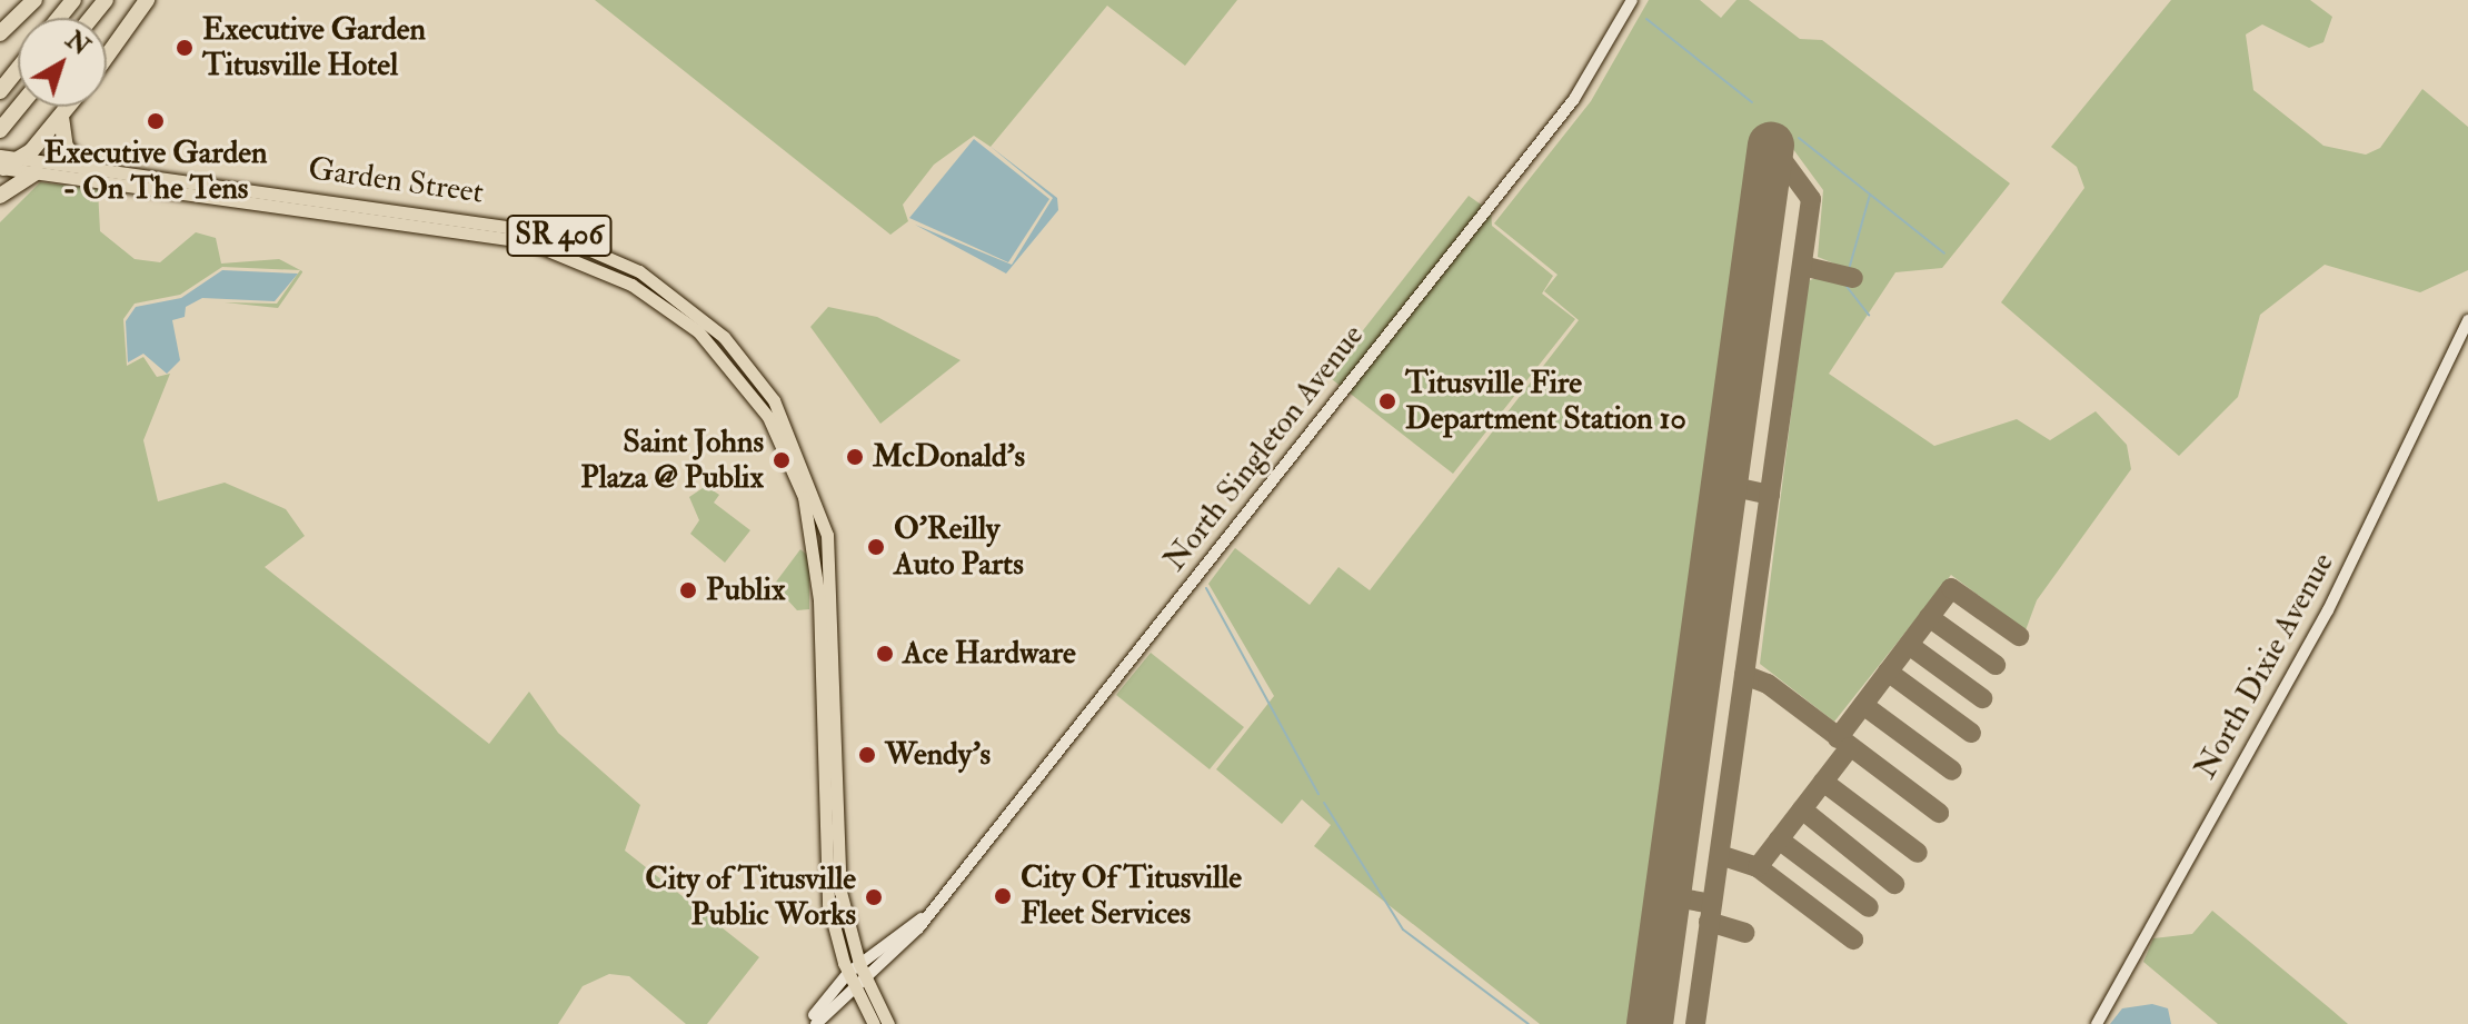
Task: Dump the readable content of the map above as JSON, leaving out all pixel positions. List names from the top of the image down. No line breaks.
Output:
{"streets":{"main road":["Garden Street","SR 406"],"street":["North Singleton Avenue","North Dixie Avenue"]},"crossings":[["Garden Street","North Singleton Avenue"]],"places":["Executive Garden Titusville Hotel","Executive Garden - On The Tens","Titusville Fire Department Station 10","McDonald's","Saint Johns Plaza @ Publix","O'Reilly Auto Parts","Publix","Ace Hardware","Wendy's","City Of Titusville Fleet Services","City of Titusville Public Works"],"north":"top right"}
